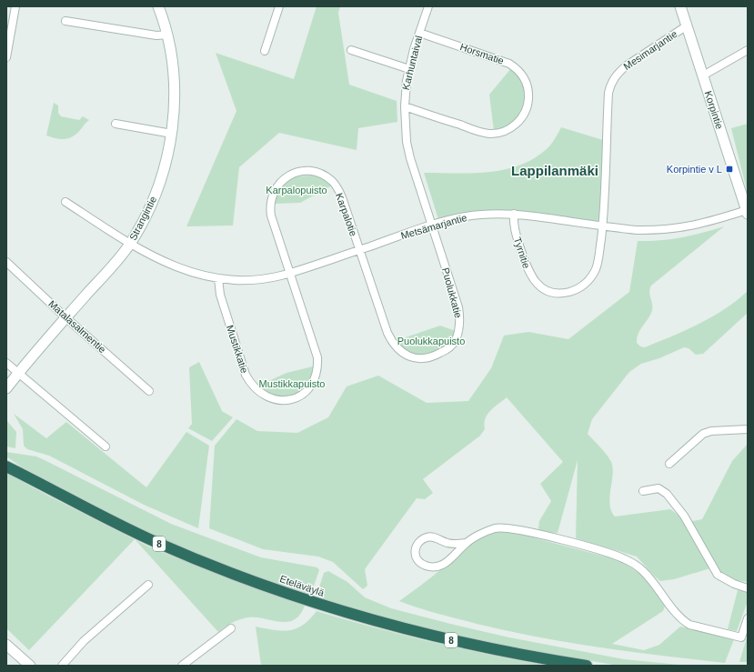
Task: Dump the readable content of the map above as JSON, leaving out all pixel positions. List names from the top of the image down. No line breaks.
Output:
{"streets":{"highway":["8","Eteläväylä"],"street":["Mesimarjantie","Horsmatie","Karhuntaival","Korpintie","Karpalotie","Strangintie","Metsämarjantie","Tyrnitie","Puolukkatie","Matalasalmentie","Mustikkatie"]},"crossings":[["Mesimarjantie","Korpintie"],["Mesimarjantie","Metsämarjantie"],["Mesimarjantie","Tyrnitie"],["Horsmatie","Karhuntaival"],["Karhuntaival","Metsämarjantie"],["Karhuntaival","Puolukkatie"],["Korpintie","Metsämarjantie"],["Karpalotie","Metsämarjantie"],["Karpalotie","Puolukkatie"],["Karpalotie","Mustikkatie"],["Strangintie","Metsämarjantie"],["Strangintie","Matalasalmentie"],["Metsämarjantie","Tyrnitie"],["Metsämarjantie","Puolukkatie"],["Metsämarjantie","Mustikkatie"],["Puolukkatie","Mustikkatie"]],"districts":["Lappilanmäki"],"parks":["Karpalopuisto","Puolukkapuisto","Mustikkapuisto"],"places":{"transit":["Korpintie v L"]}}
